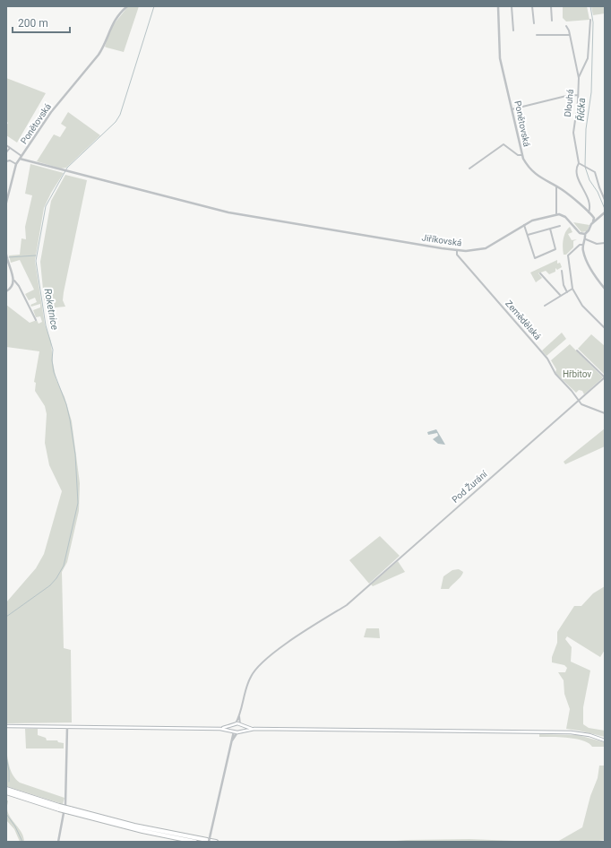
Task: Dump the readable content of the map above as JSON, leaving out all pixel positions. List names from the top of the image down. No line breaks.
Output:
{"streets":{"street":["Dlouhá","Ponětovská","Jiříkovská","Zemědělská","Pod Žurání"]},"crossings":[["Dlouhá","Ponětovská"],["Ponětovská","Jiříkovská"],["Jiříkovská","Zemědělská"],["Zemědělská","Pod Žurání"]],"water":["Říčka","Roketnice"],"parks":["Hřbitov"],"scale_bar":"200 m"}
